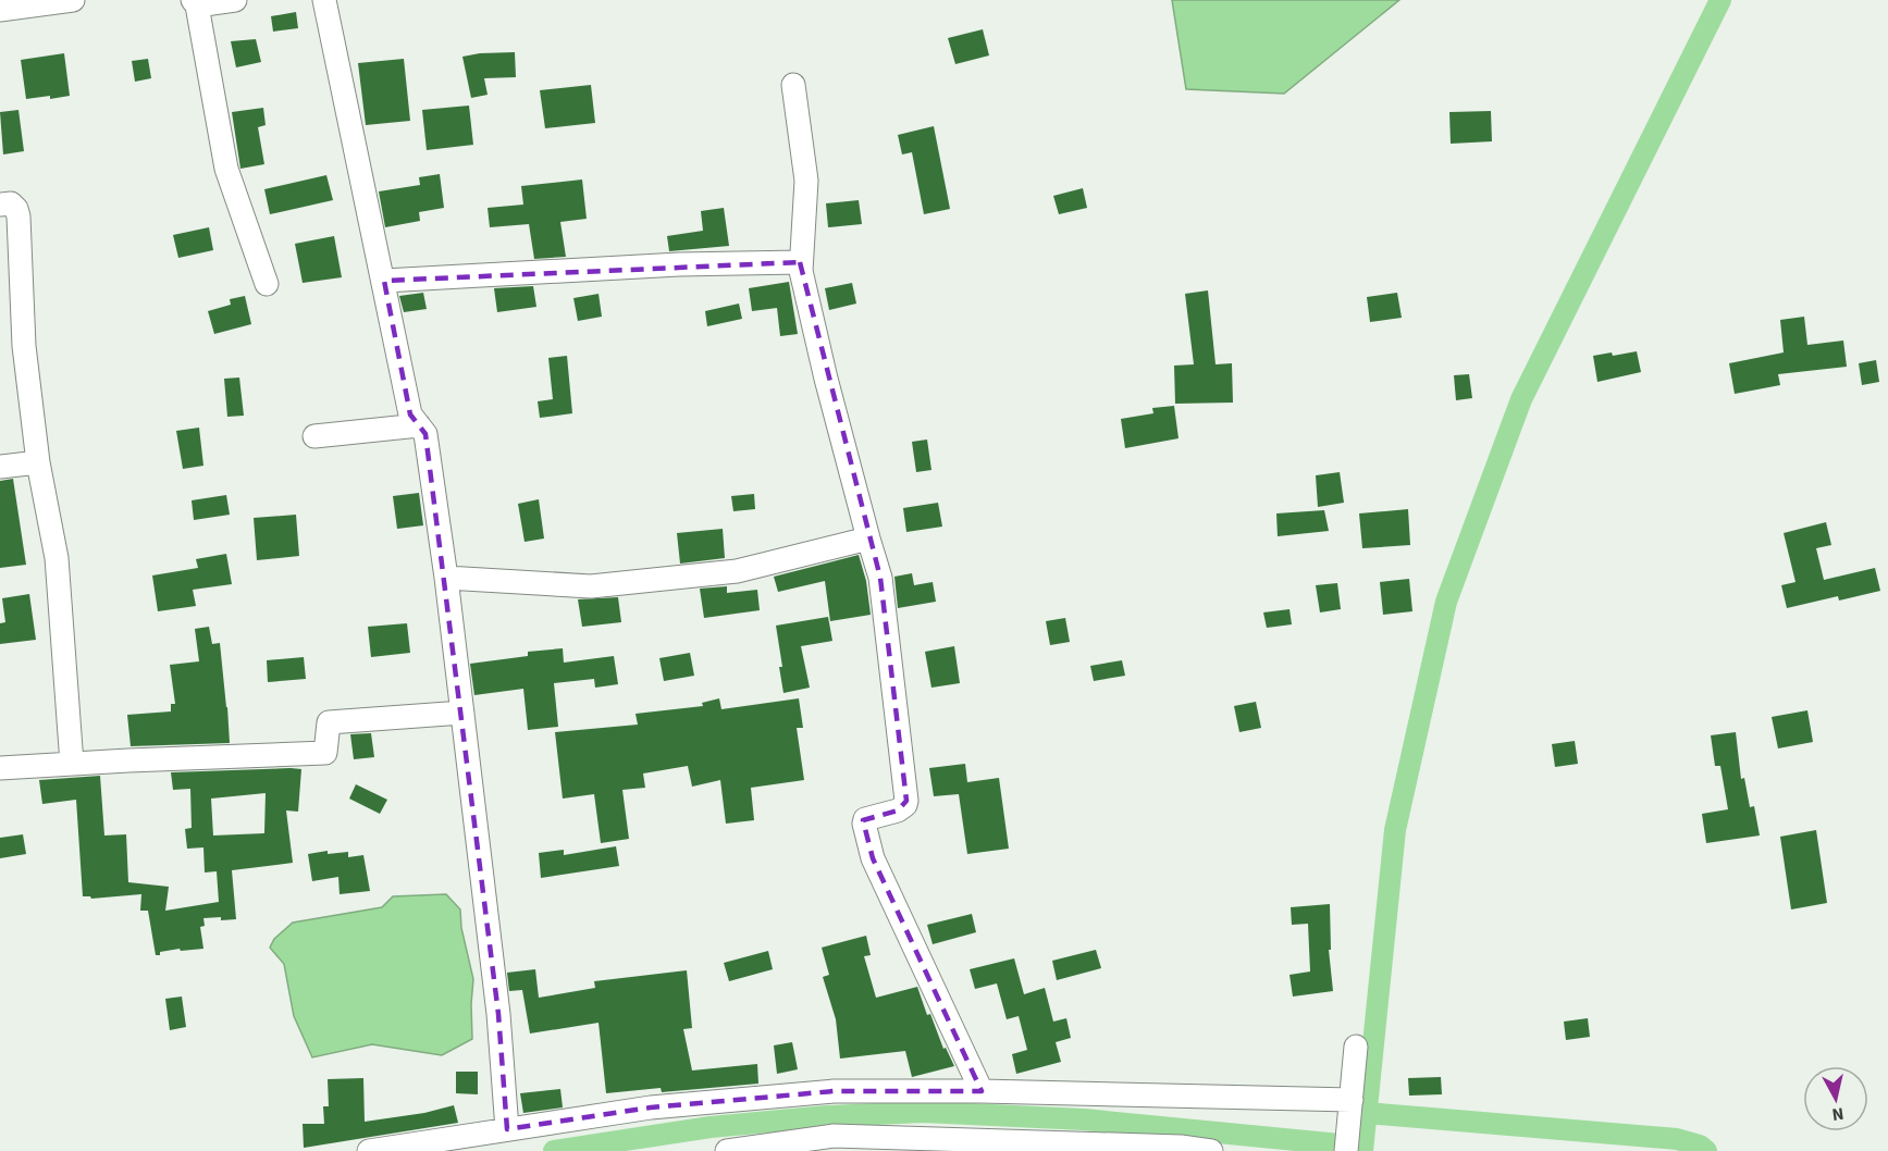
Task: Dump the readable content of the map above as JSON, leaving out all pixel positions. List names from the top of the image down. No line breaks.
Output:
{"north":"bottom"}
